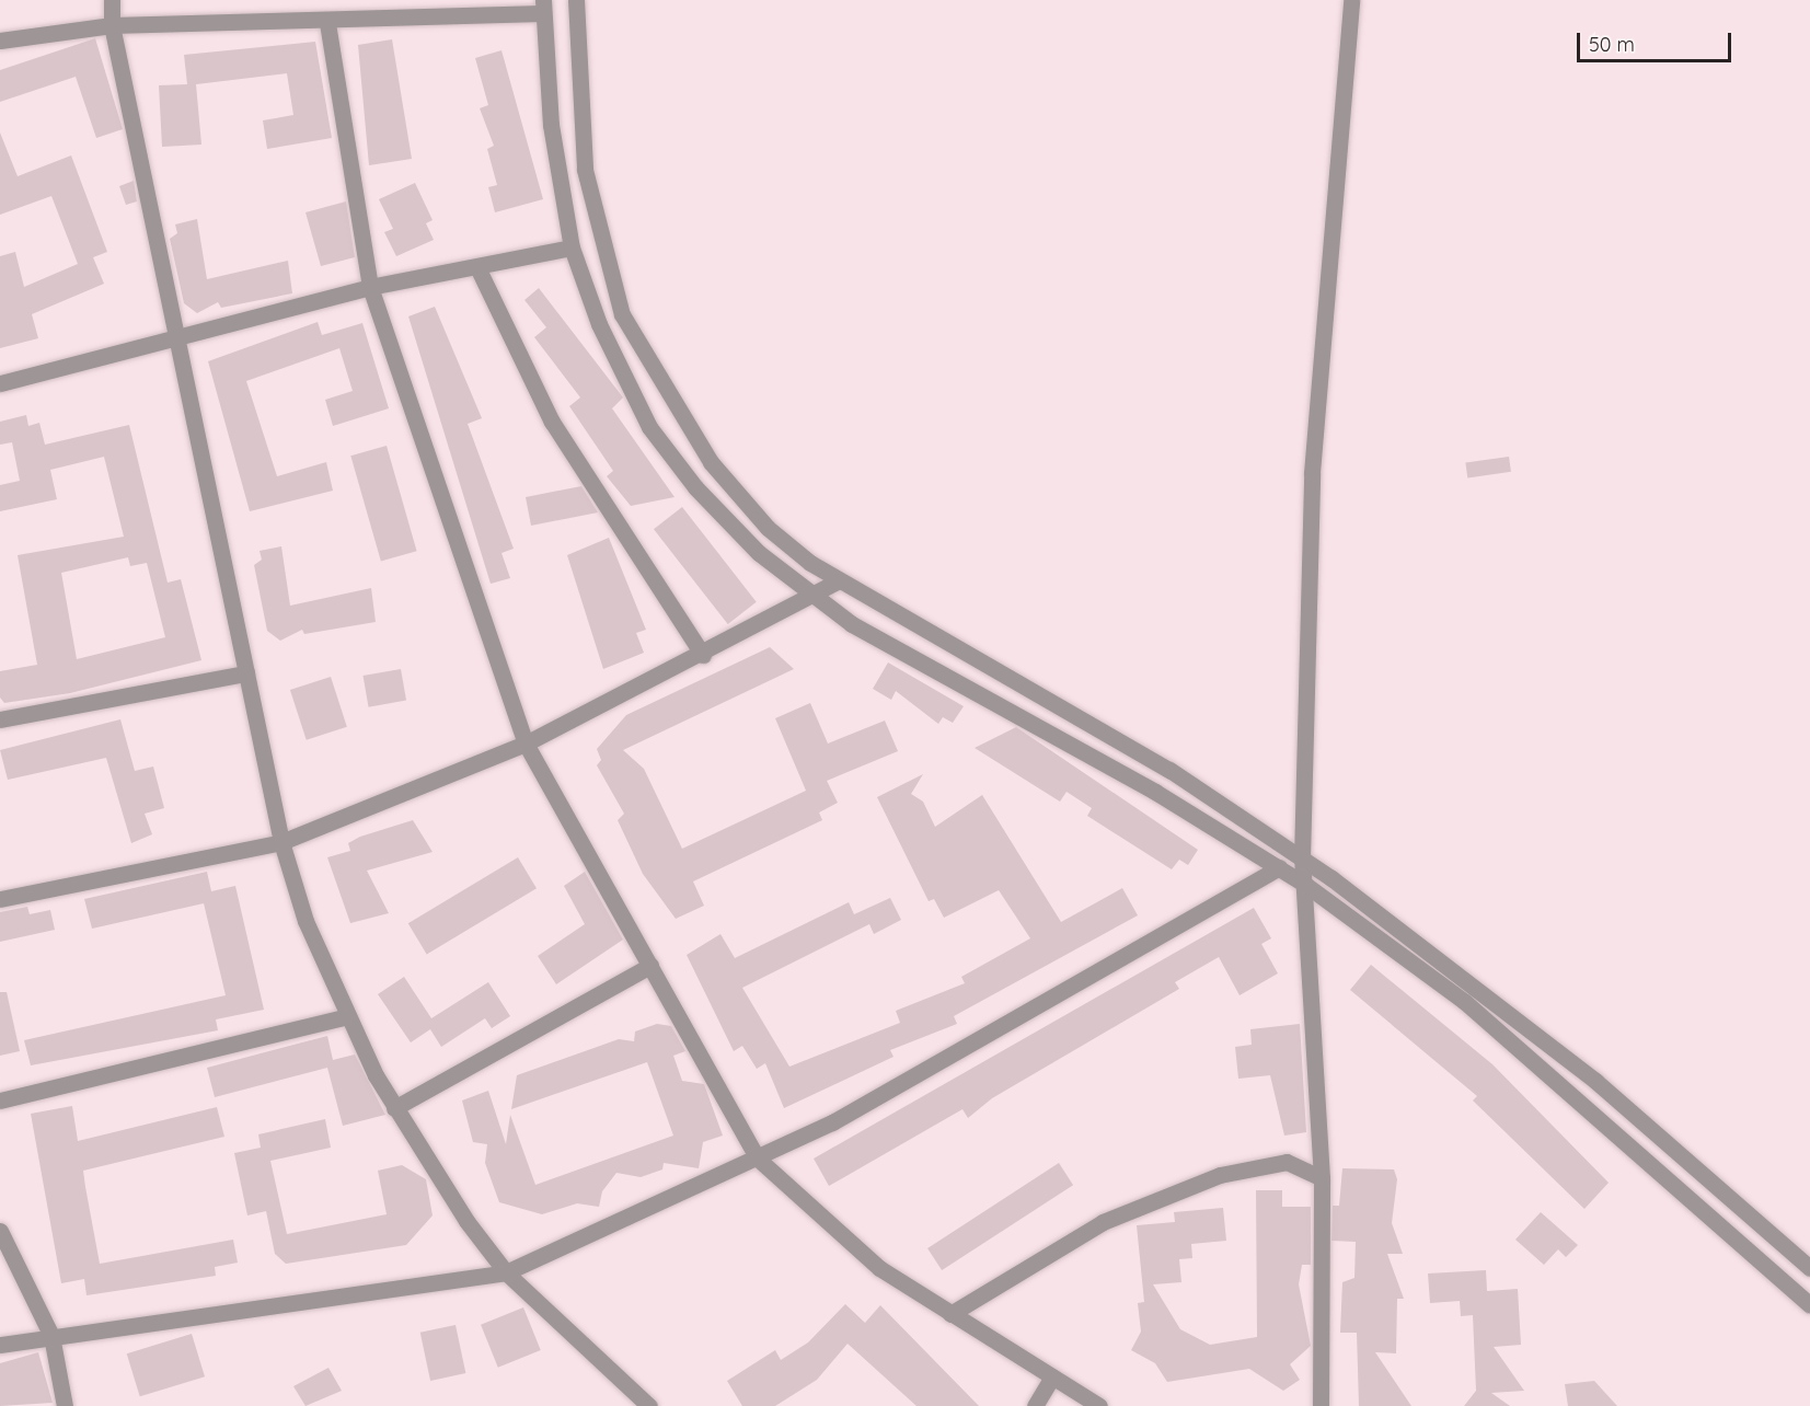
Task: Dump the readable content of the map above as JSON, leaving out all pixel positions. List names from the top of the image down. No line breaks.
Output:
{"scale_bar":"50 m"}
